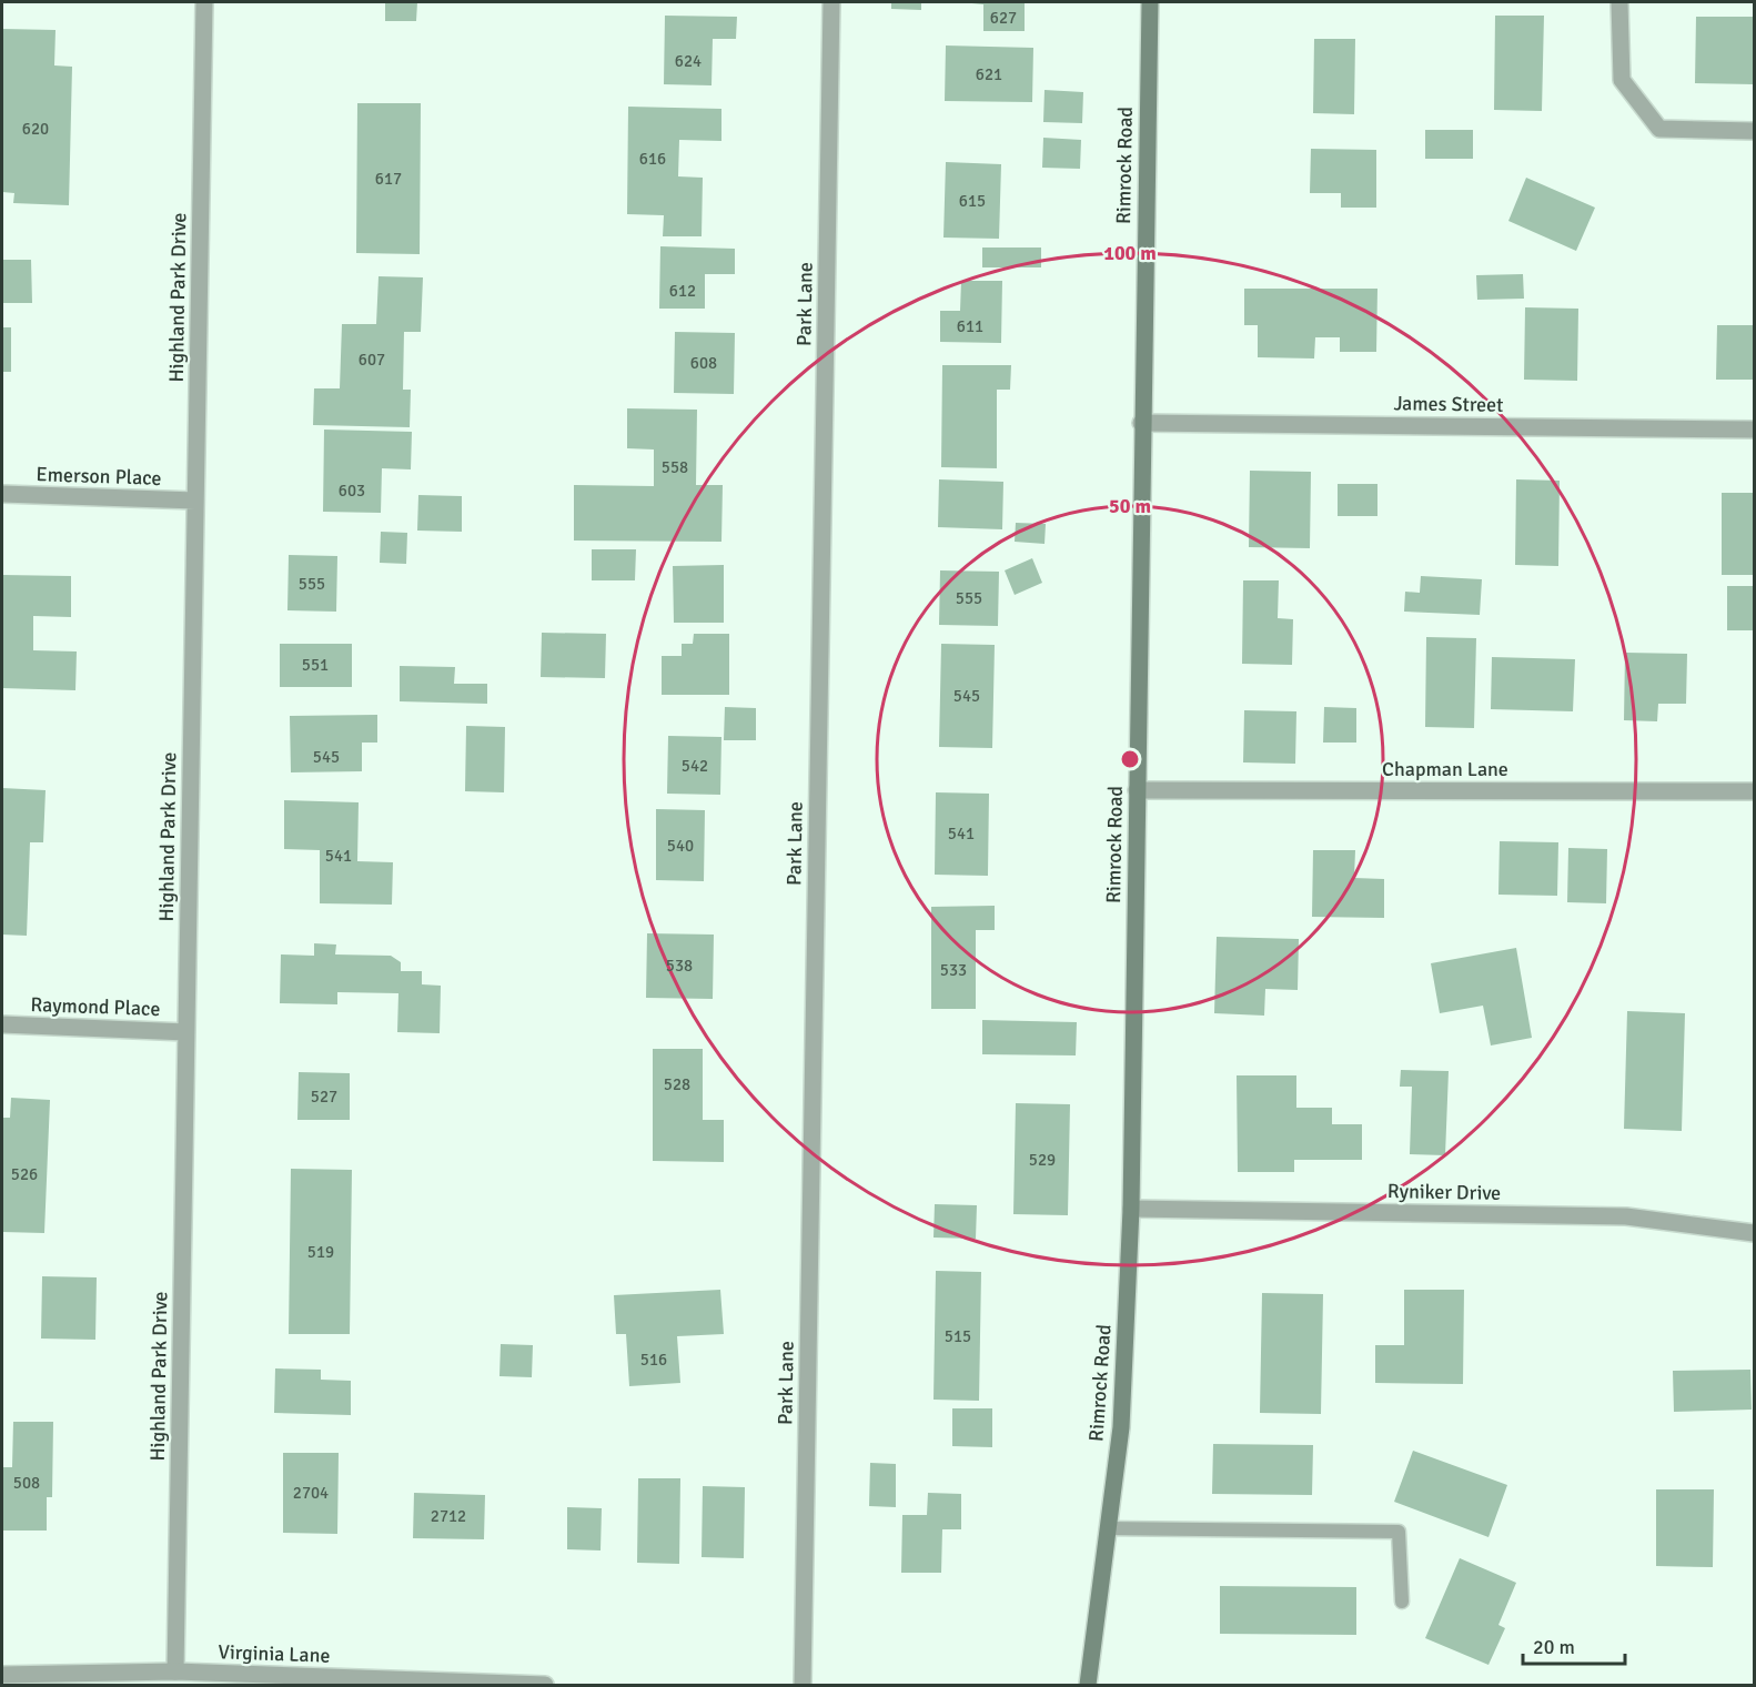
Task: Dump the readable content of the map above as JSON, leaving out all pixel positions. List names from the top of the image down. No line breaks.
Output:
{"streets":{"main road":["Rimrock Road"],"street":["Highland Park Drive","Park Lane","James Street","Emerson Place","Chapman Lane","Raymond Place","Ryniker Drive","Virginia Lane"]},"crossings":[["Rimrock Road","James Street"],["Rimrock Road","Chapman Lane"],["Rimrock Road","Ryniker Drive"],["Highland Park Drive","Emerson Place"],["Highland Park Drive","Raymond Place"],["Highland Park Drive","Virginia Lane"]],"house_numbers":["627","624","621","620","616","617","615","612","611","607","608","558","603","555","555","551","545","545","542","541","540","541","538","533","528","527","529","526","519","515","516","508","2704","2712"],"scale_bar":"20 m","rings":["100 m","50 m"]}
